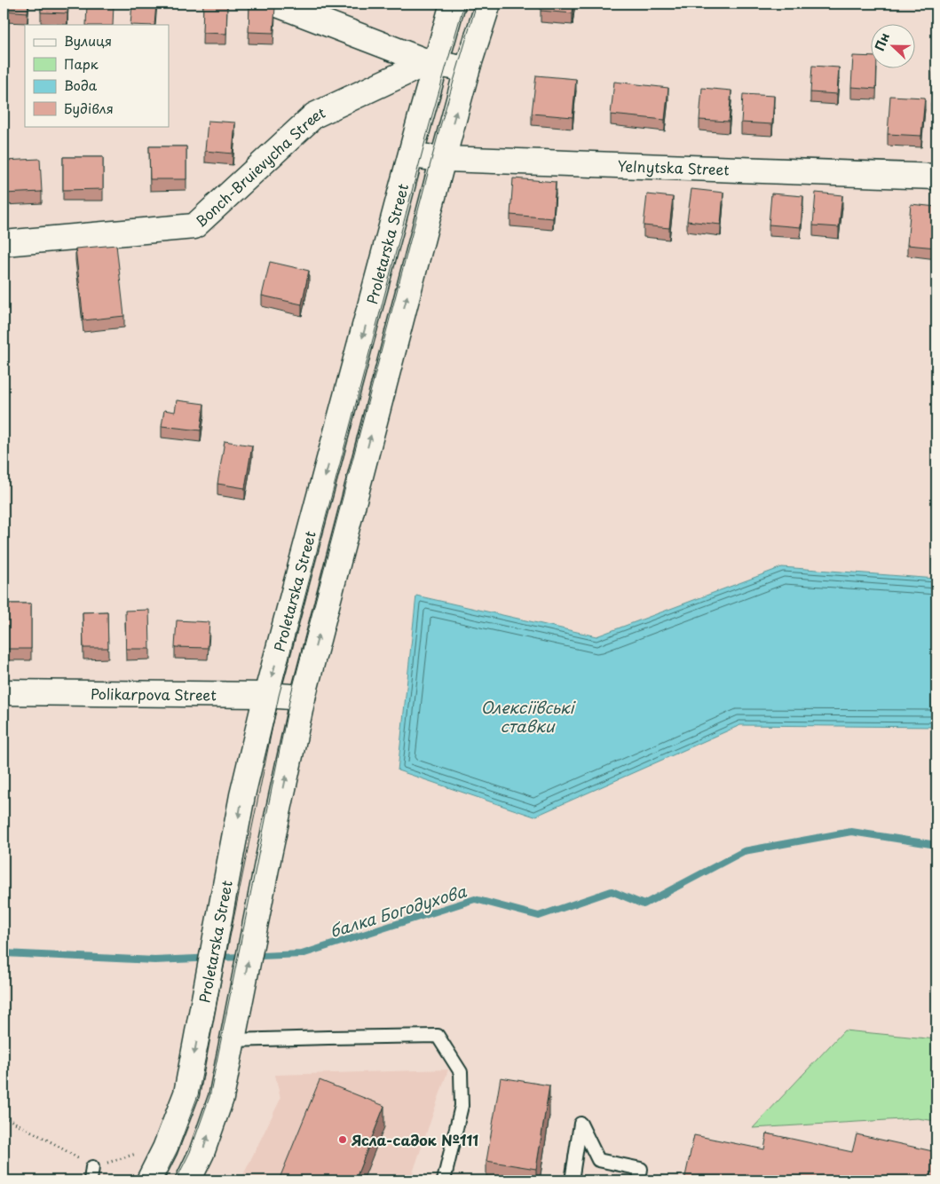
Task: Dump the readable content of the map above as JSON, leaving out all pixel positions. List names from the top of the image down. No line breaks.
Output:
{"streets":{"main road":["Bonch-Bruievycha Street","Yelnytska Street","Proletarska Street","Polikarpova Street"]},"crossings":[["Bonch-Bruievycha Street","Proletarska Street"],["Yelnytska Street","Proletarska Street"],["Proletarska Street","Polikarpova Street"]],"water":["Олексіївські ставки","балка Богодухова"],"places":["Ясла-садок №111"],"legend":["Вулиця","Парк","Вода","Будівля"],"north":"left"}
